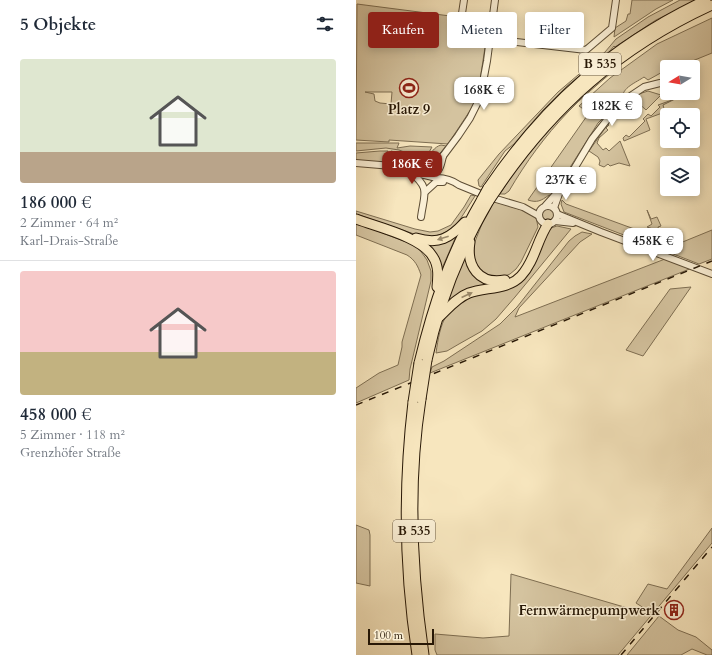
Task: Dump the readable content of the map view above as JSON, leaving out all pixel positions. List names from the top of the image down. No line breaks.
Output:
{"streets":{"highway":["B 535"]},"places":{"sports":["Platz 9"],"building":["Fernwärmepumpwerk"]},"scale_bar":"100 m","north":"left","page":{"heading":"5 Objekte","chip":["Kaufen","Mieten","Filter"],"list":[{"name":"186 000 €","note":"2 Zimmer · 64 m² · Karl-Drais-Straße"},{"name":"458 000 €","note":"5 Zimmer · 118 m² · Grenzhöfer Straße"}],"price":["168K €","182K €","186K €","237K €","458K €"],"scale":"100 m"}}
